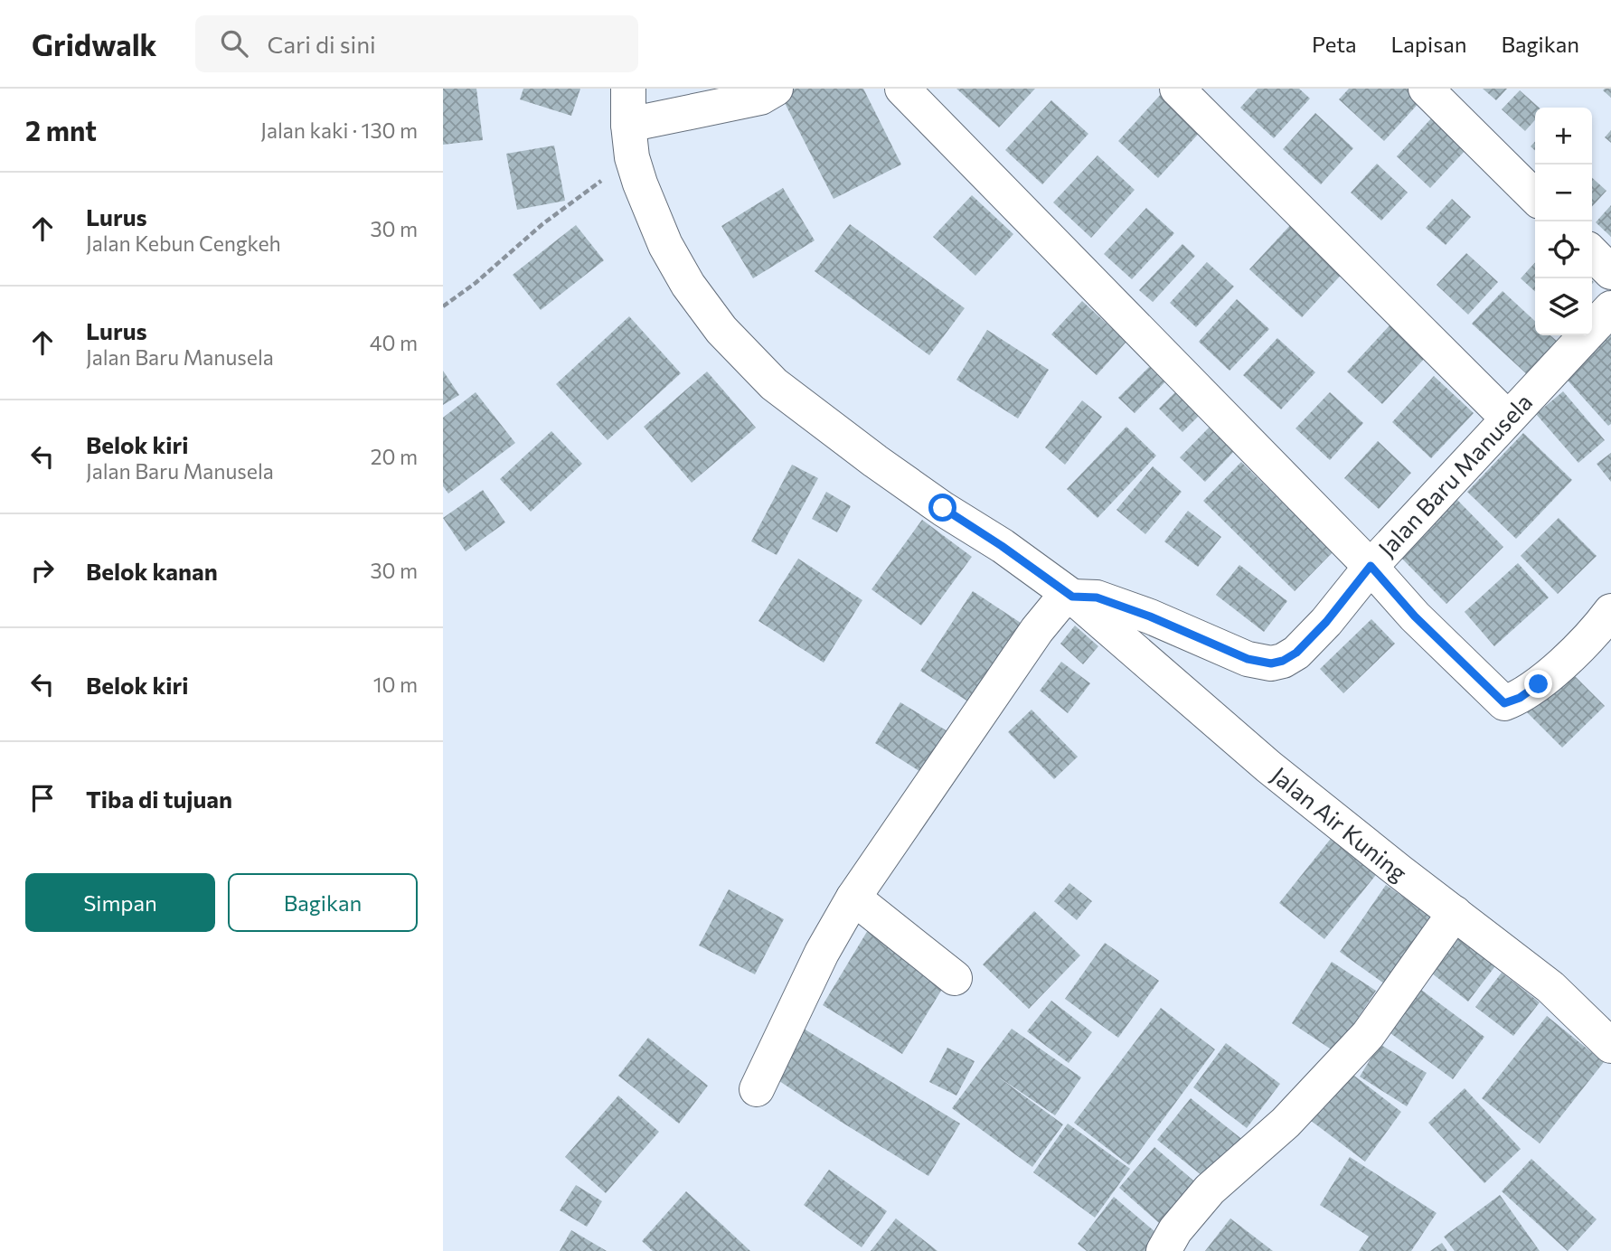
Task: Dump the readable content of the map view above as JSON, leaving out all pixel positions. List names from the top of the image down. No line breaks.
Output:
{"streets":{"street":["Jalan Baru Manusela","Jalan Air Kuning"]},"crossings":[["Jalan Baru Manusela","Jalan Air Kuning"]],"page":{"header":"Gridwalk","search":"Cari di sini","nav":["Peta","Lapisan","Bagikan"],"heading":["2 mnt","Jalan kaki · 130 m"],"map_buttons":["+","−"],"list":[["Lurus","Jalan Kebun Cengkeh","30 m"],["Lurus","Jalan Baru Manusela","40 m"],["Belok kiri","Jalan Baru Manusela","20 m"],["Belok kanan","30 m"],["Belok kiri","10 m"],"Tiba di tujuan"],"buttons":["Simpan","Bagikan"]}}
